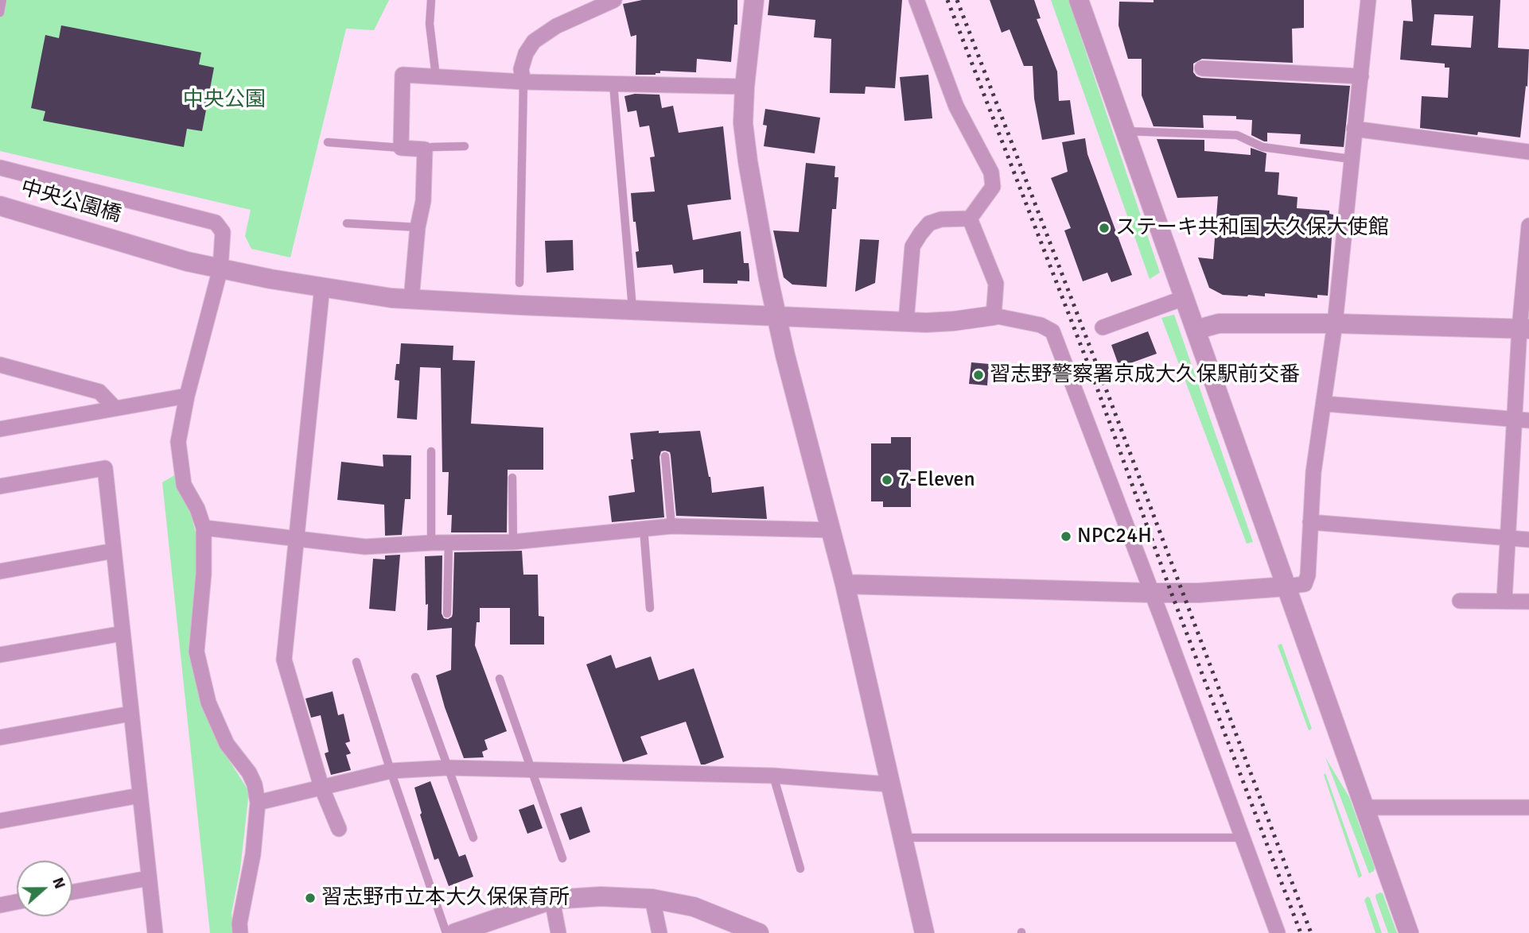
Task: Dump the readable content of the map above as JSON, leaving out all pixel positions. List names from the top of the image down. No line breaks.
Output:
{"streets":{"street":["中央公園橋"]},"parks":["中央公園"],"places":["ステーキ共和国 大久保大使館","習志野警察署京成大久保駅前交番","7-Eleven","NPC24H","習志野市立本大久保保育所"],"north":"right"}
